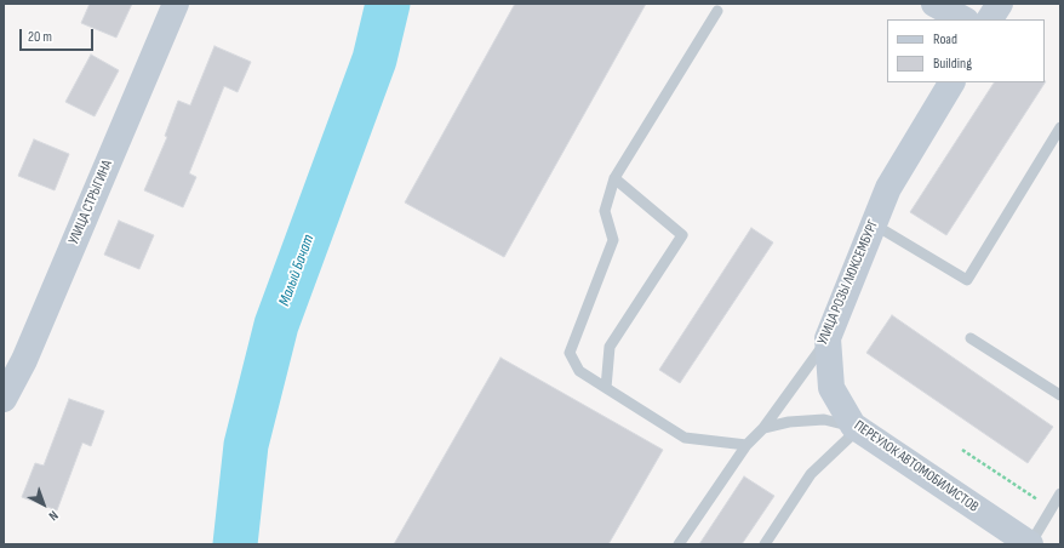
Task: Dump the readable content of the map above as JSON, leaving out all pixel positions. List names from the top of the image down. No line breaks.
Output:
{"streets":{"street":["УЛИЦА СТРЫГИНА","УЛИЦА РОЗЫ ЛЮКСЕМБУРГ","ПЕРЕУЛОК АВТОМОБИЛИСТОВ"]},"crossings":[["УЛИЦА РОЗЫ ЛЮКСЕМБУРГ","ПЕРЕУЛОК АВТОМОБИЛИСТОВ"]],"water":["Малый Бачат"],"legend":["Road","Building"],"scale_bar":"20 m","north":"bottom right"}
